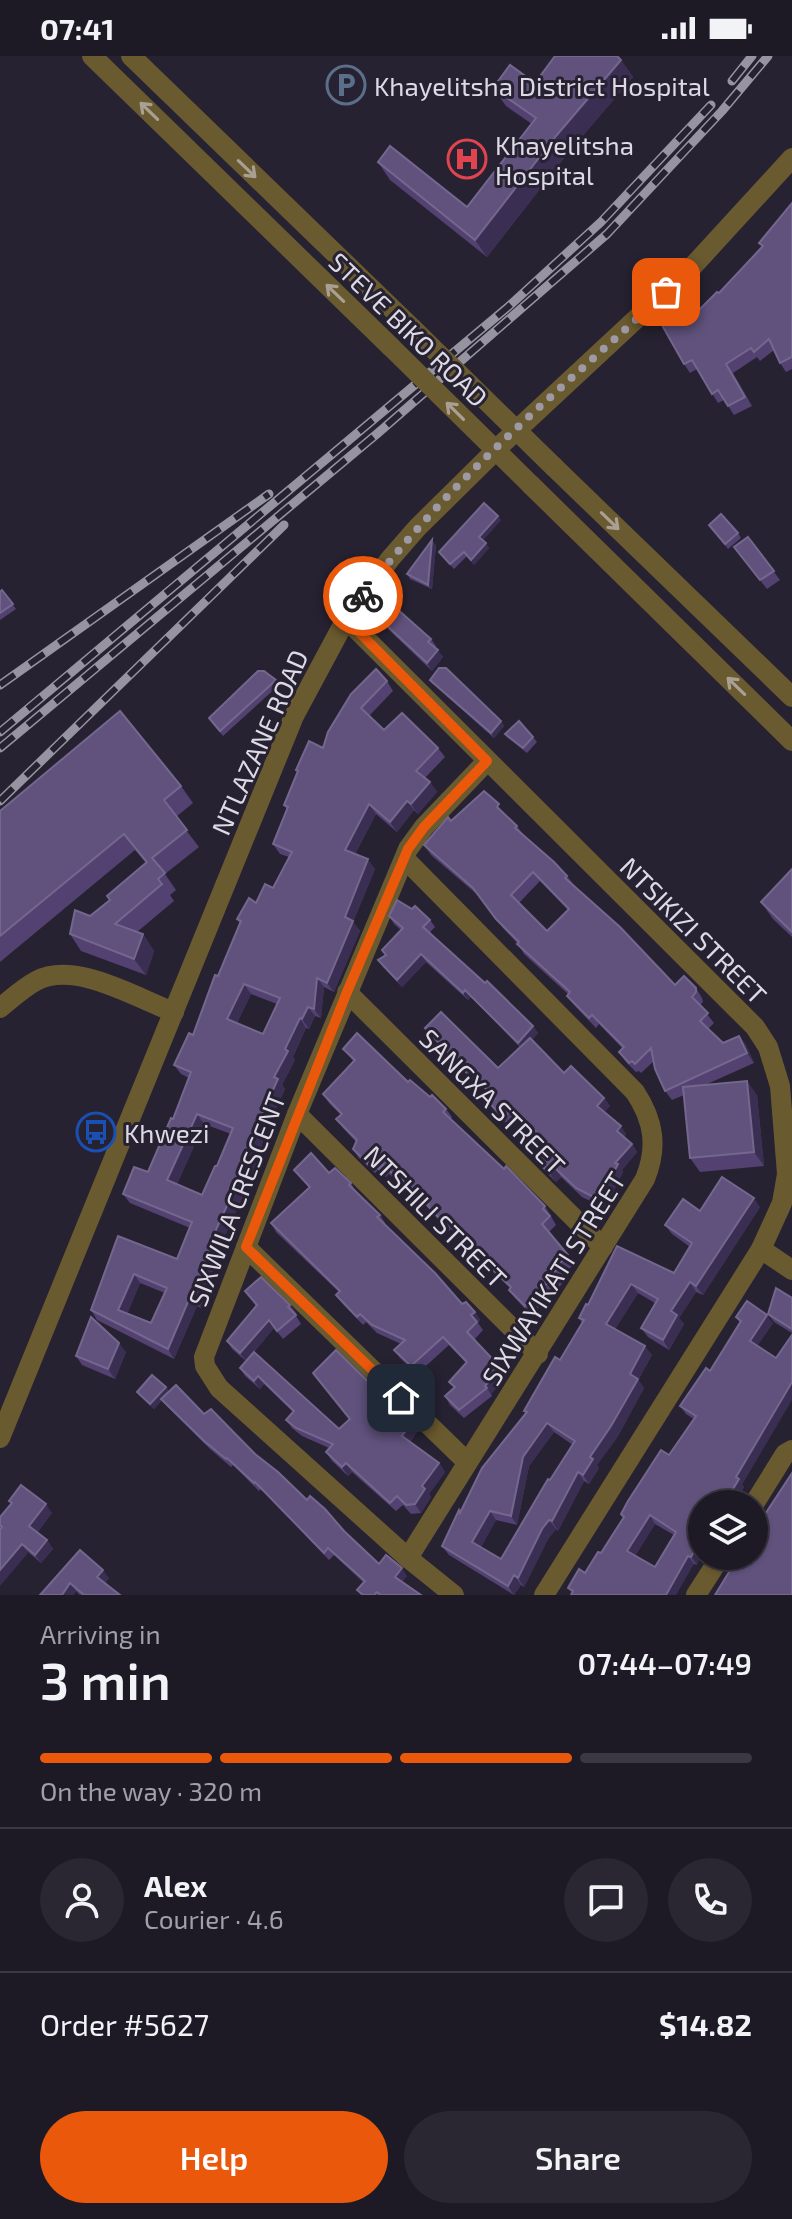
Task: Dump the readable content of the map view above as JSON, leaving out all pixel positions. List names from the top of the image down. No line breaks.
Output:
{"streets":{"street":["STEVE BIKO ROAD","NTLAZANE ROAD","NTSIKIZI STREET","SANGXA STREET","SIXWILA CRESCENT","NTSHILI STREET","SIXWAYIKATI STREET"]},"crossings":[["NTLAZANE ROAD","NTSIKIZI STREET"],["NTSIKIZI STREET","SIXWILA CRESCENT"],["SANGXA STREET","SIXWILA CRESCENT"],["SANGXA STREET","SIXWAYIKATI STREET"],["SIXWILA CRESCENT","NTSHILI STREET"],["SIXWILA CRESCENT","SIXWAYIKATI STREET"],["NTSHILI STREET","SIXWAYIKATI STREET"]],"places":{"parking":["Khayelitsha District Hospital"],"hospital":["Khayelitsha Hospital"],"bus stop":["Khwezi"]},"page":{"status":"07:41","heading":["3 min","Arriving in","07:44–07:49"],"panel":["Alex","Courier · 4.6","Order #5627","$14.82"],"bar":"On the way · 320 m","buttons":["Help","Share"]}}
